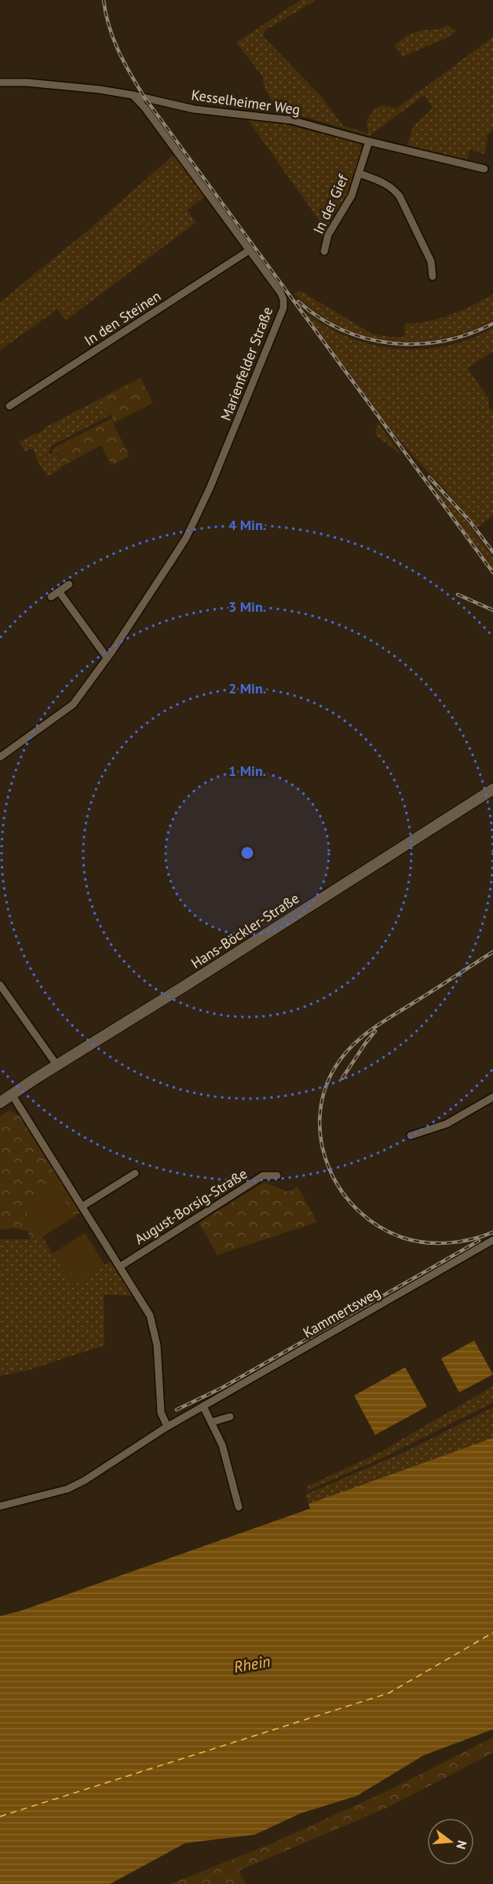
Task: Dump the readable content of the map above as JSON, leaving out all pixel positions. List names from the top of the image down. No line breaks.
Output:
{"streets":{"main road":["Hans-Böckler-Straße"],"street":["Kesselheimer Weg","In der Gief","In den Steinen","Marienfelder Straße","August-Borsig-Straße","Kammertsweg"]},"crossings":[["Kesselheimer Weg","In der Gief"],["Kesselheimer Weg","Marienfelder Straße"],["In den Steinen","Marienfelder Straße"]],"water":["Rhein"],"north":"right","rings":["4 Min.","3 Min.","2 Min.","1 Min."]}
